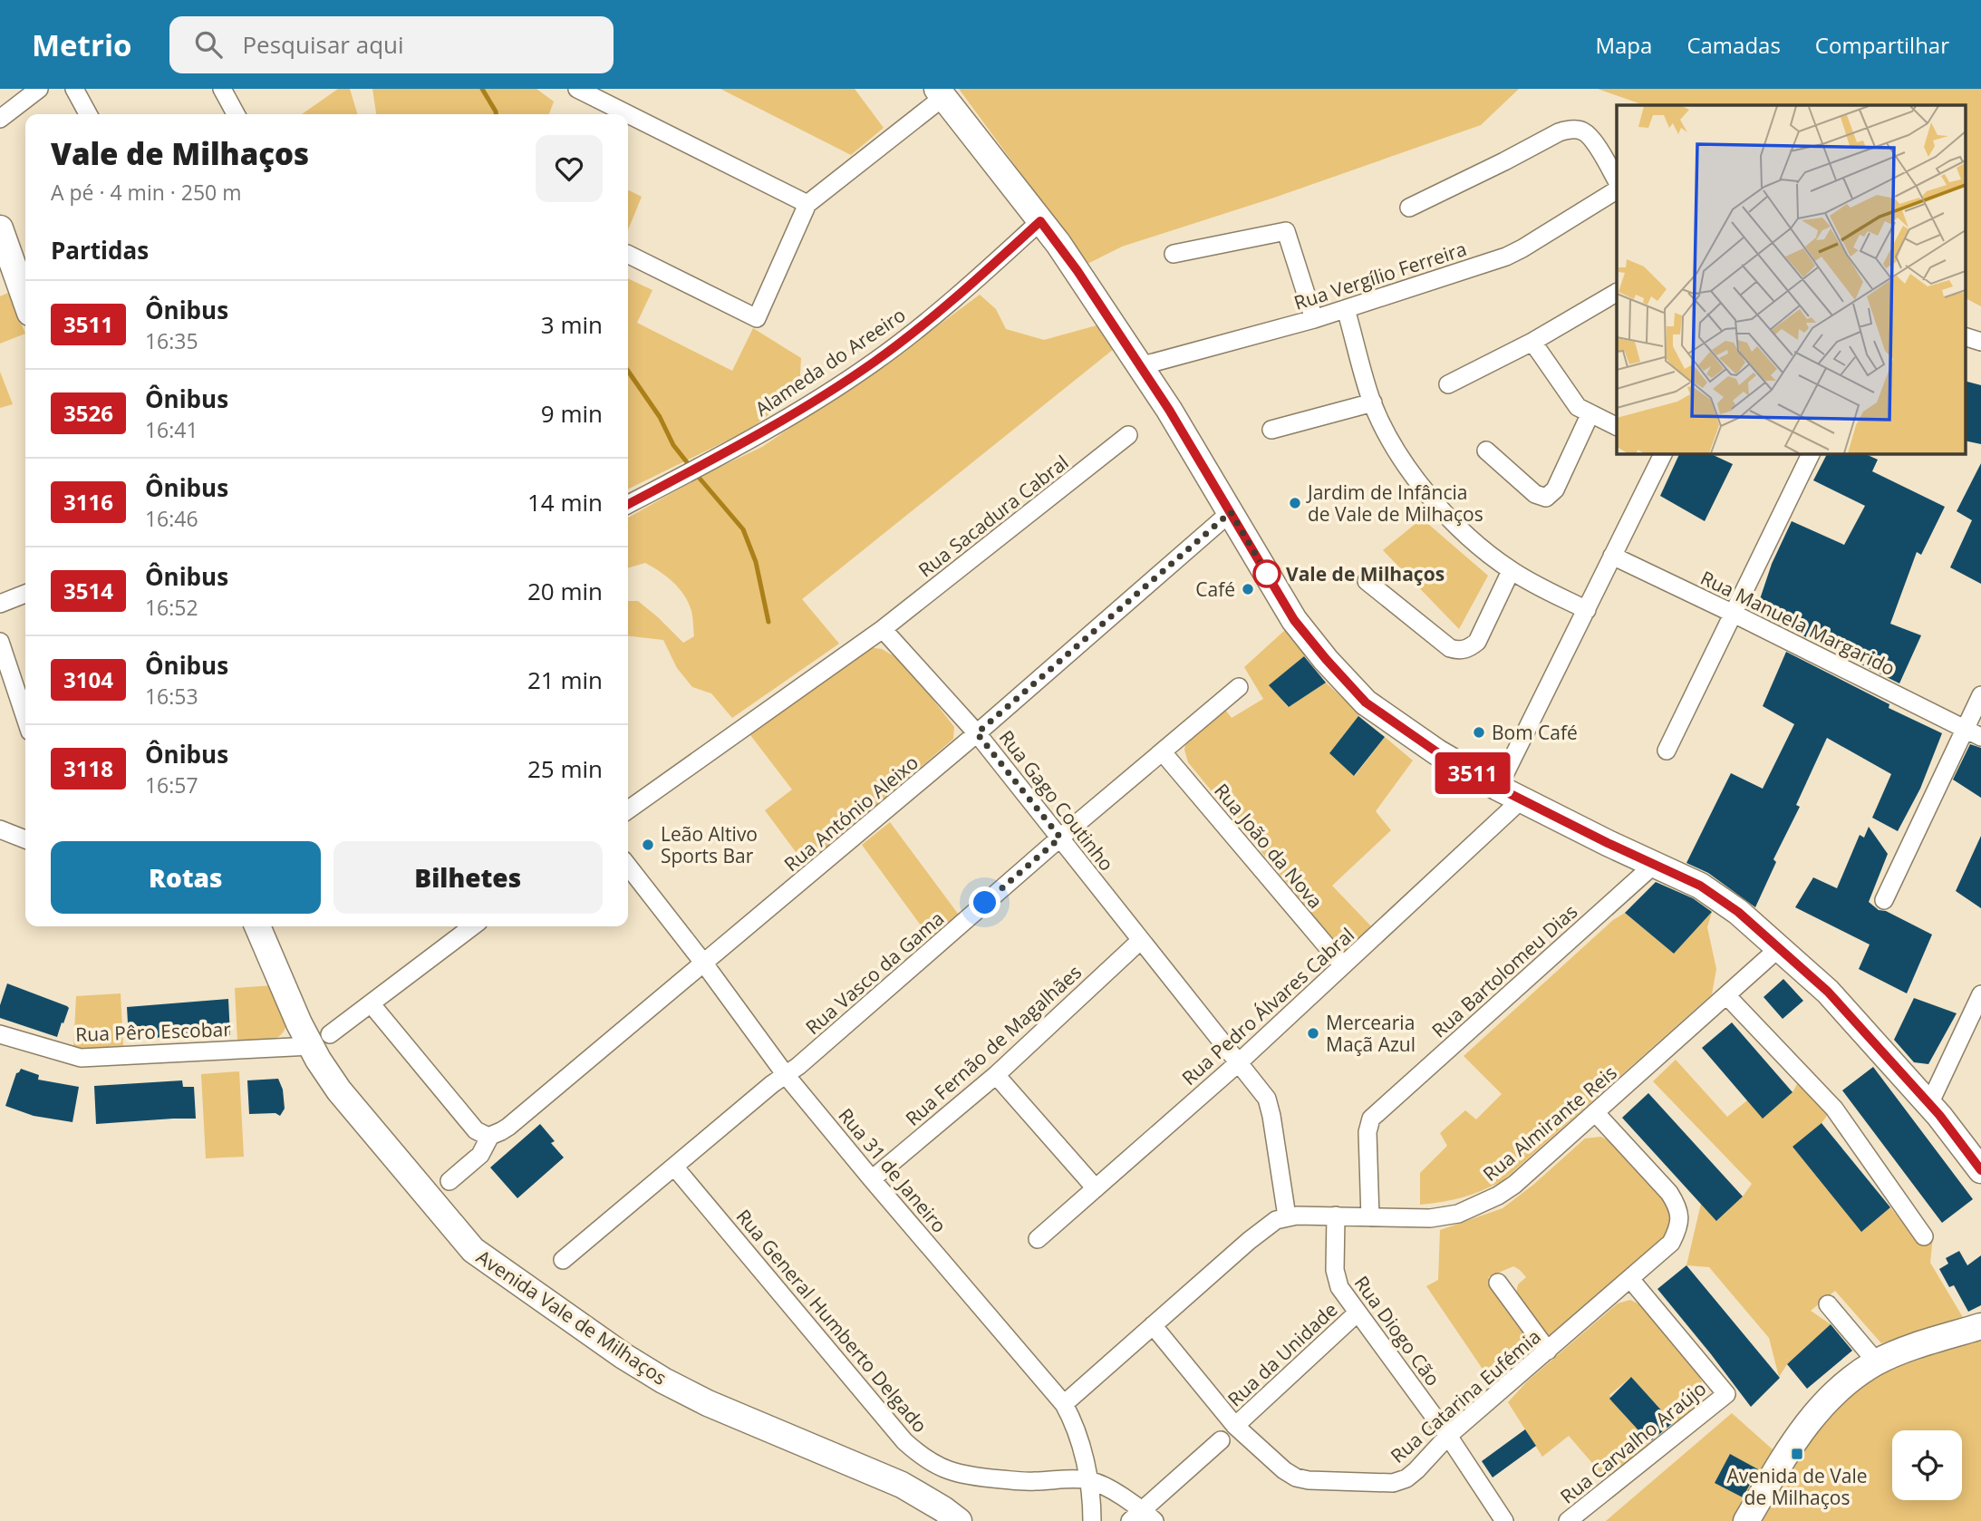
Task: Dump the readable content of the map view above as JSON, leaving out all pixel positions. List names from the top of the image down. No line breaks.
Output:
{"streets":{"street":["Rua Vergílio Ferreira","Alameda do Areeiro","Rua Sacadura Cabral","Rua Manuela Margarido","Rua Gago Coutinho","Rua António Aleixo","Rua João da Nova","Rua Bartolomeu Dias","Rua Vasco da Gama","Rua Pedro Álvares Cabral","Rua Pêro Escobar","Rua Fernão de Magalhães","Rua Almirante Reis","Rua 31 de Janeiro","Avenida Vale de Milhaços","Rua General Humberto Delgado","Rua Diogo Cão","Rua da Unidade","Rua Catarina Eufémia","Rua Carvalho Araújo"]},"crossings":[["Rua Sacadura Cabral","Rua Gago Coutinho"],["Rua Gago Coutinho","Rua António Aleixo"],["Rua Gago Coutinho","Rua Vasco da Gama"],["Rua Gago Coutinho","Rua Pedro Álvares Cabral"],["Rua Gago Coutinho","Rua Fernão de Magalhães"],["Rua Gago Coutinho","Rua Almirante Reis"],["Rua António Aleixo","Rua 31 de Janeiro"],["Rua João da Nova","Rua Vasco da Gama"],["Rua João da Nova","Rua Pedro Álvares Cabral"],["Rua Bartolomeu Dias","Rua Almirante Reis"],["Rua Vasco da Gama","Rua 31 de Janeiro"],["Rua Vasco da Gama","Rua General Humberto Delgado"],["Rua Pêro Escobar","Avenida Vale de Milhaços"],["Rua Fernão de Magalhães","Rua 31 de Janeiro"],["Rua Almirante Reis","Rua 31 de Janeiro"],["Rua Almirante Reis","Rua Diogo Cão"],["Rua Almirante Reis","Rua Catarina Eufémia"],["Rua 31 de Janeiro","Rua General Humberto Delgado"],["Rua Diogo Cão","Rua da Unidade"],["Rua Diogo Cão","Rua Catarina Eufémia"],["Rua da Unidade","Rua Catarina Eufémia"],["Rua Catarina Eufémia","Rua Carvalho Araújo"]],"places":{"other":["Jardim de Infância de Vale de Milhaços","Vale de Milhaços","Café","Bom Café","Leão Altivo Sports Bar","Mercearia Maçã Azul"],"transit":["Avenida de Vale de Milhaços"]},"lines":["bus line 3511"],"page":{"header":"Metrio","search":"Pesquisar aqui","nav":["Mapa","Camadas","Compartilhar"],"on_map":"3511","heading":[["Vale de Milhaços","A pé · 4 min · 250 m"],"Partidas"],"list":[{"mark":"3511","name":"Ônibus","note":"16:35","value":"3 min"},{"mark":"3526","name":"Ônibus","note":"16:41","value":"9 min"},{"mark":"3116","name":"Ônibus","note":"16:46","value":"14 min"},{"mark":"3514","name":"Ônibus","note":"16:52","value":"20 min"},{"mark":"3104","name":"Ônibus","note":"16:53","value":"21 min"},{"mark":"3118","name":"Ônibus","note":"16:57","value":"25 min"}],"buttons":["Rotas","Bilhetes"]}}
